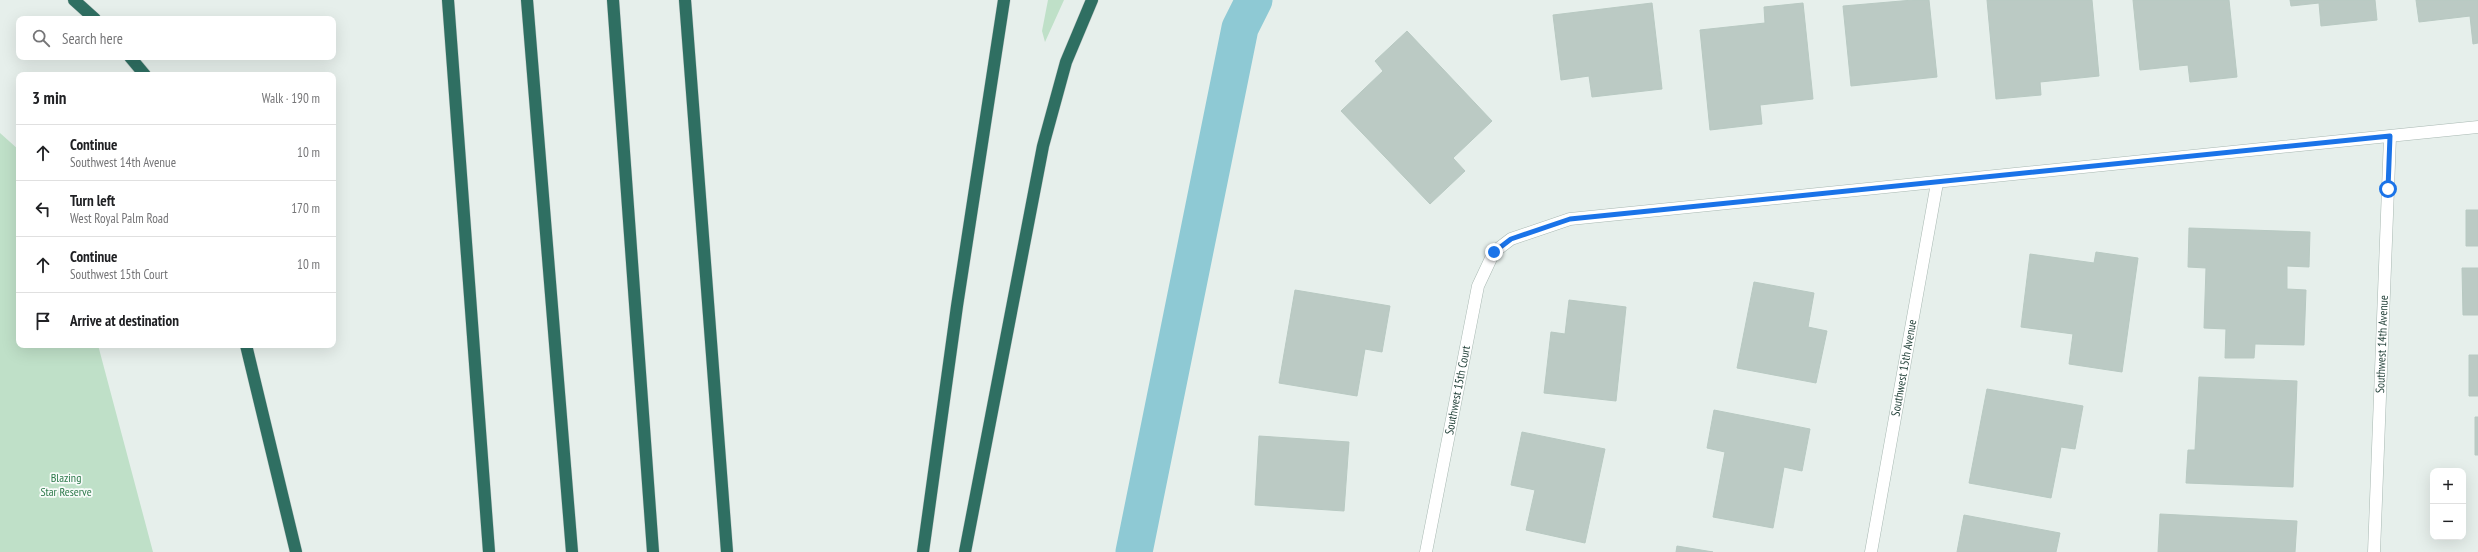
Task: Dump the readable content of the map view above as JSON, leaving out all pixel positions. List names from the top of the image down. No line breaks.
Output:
{"streets":{"street":["Southwest 14th Avenue","Southwest 15th Avenue","Southwest 15th Court"]},"crossings":[["Southwest 14th Avenue","Southwest 15th Court"],["Southwest 15th Avenue","Southwest 15th Court"]],"parks":["Blazing Star Reserve"],"page":{"search":"Search here","heading":["3 min","Walk · 190 m"],"list":[["Continue","Southwest 14th Avenue","10 m"],["Turn left","West Royal Palm Road","170 m"],["Continue","Southwest 15th Court","10 m"],"Arrive at destination"],"map_buttons":["+","−"]}}
